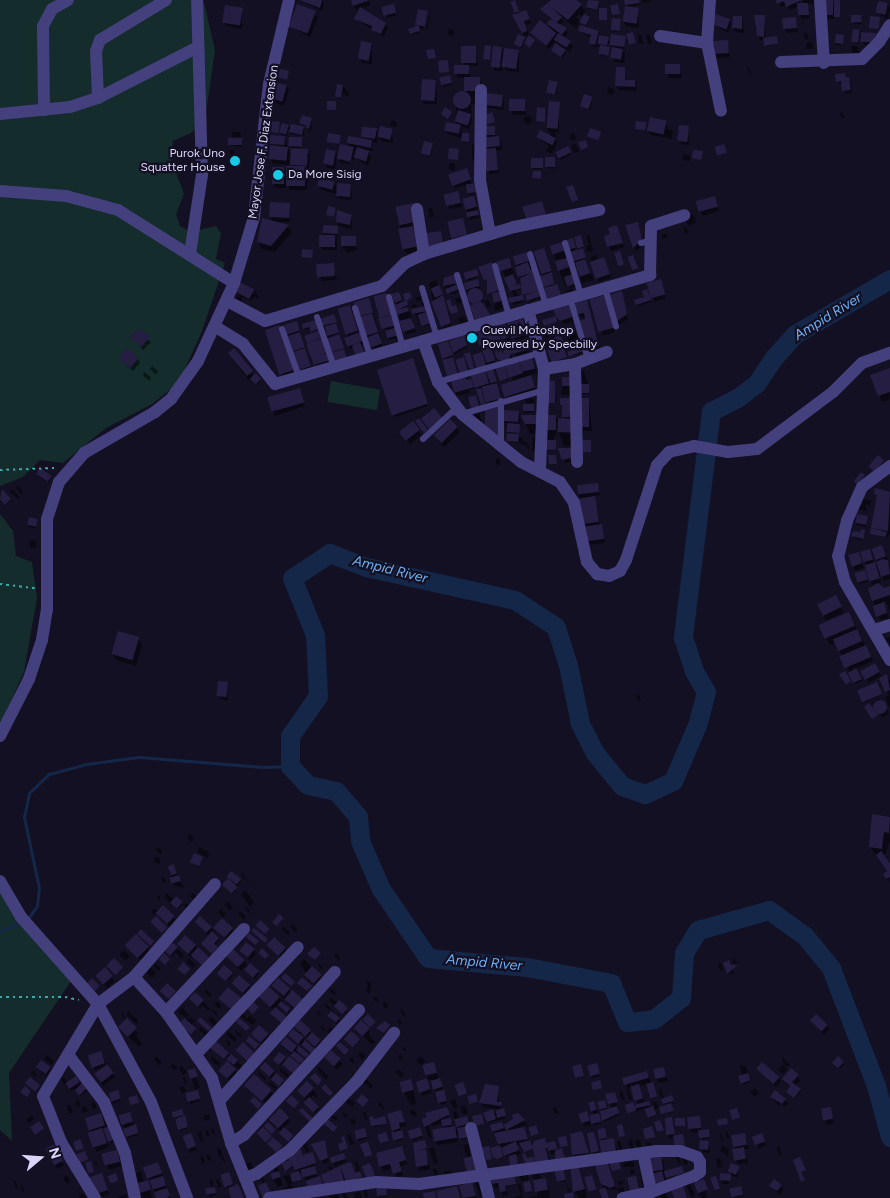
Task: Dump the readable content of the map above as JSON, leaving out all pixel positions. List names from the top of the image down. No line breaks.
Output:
{"streets":{"street":["Mayor Jose F. Diaz Extension"]},"water":["Ampid River"],"places":["Purok Uno Squatter House","Da More Sisig","Cuevil Motoshop Powered by Specbilly"],"north":"right"}
